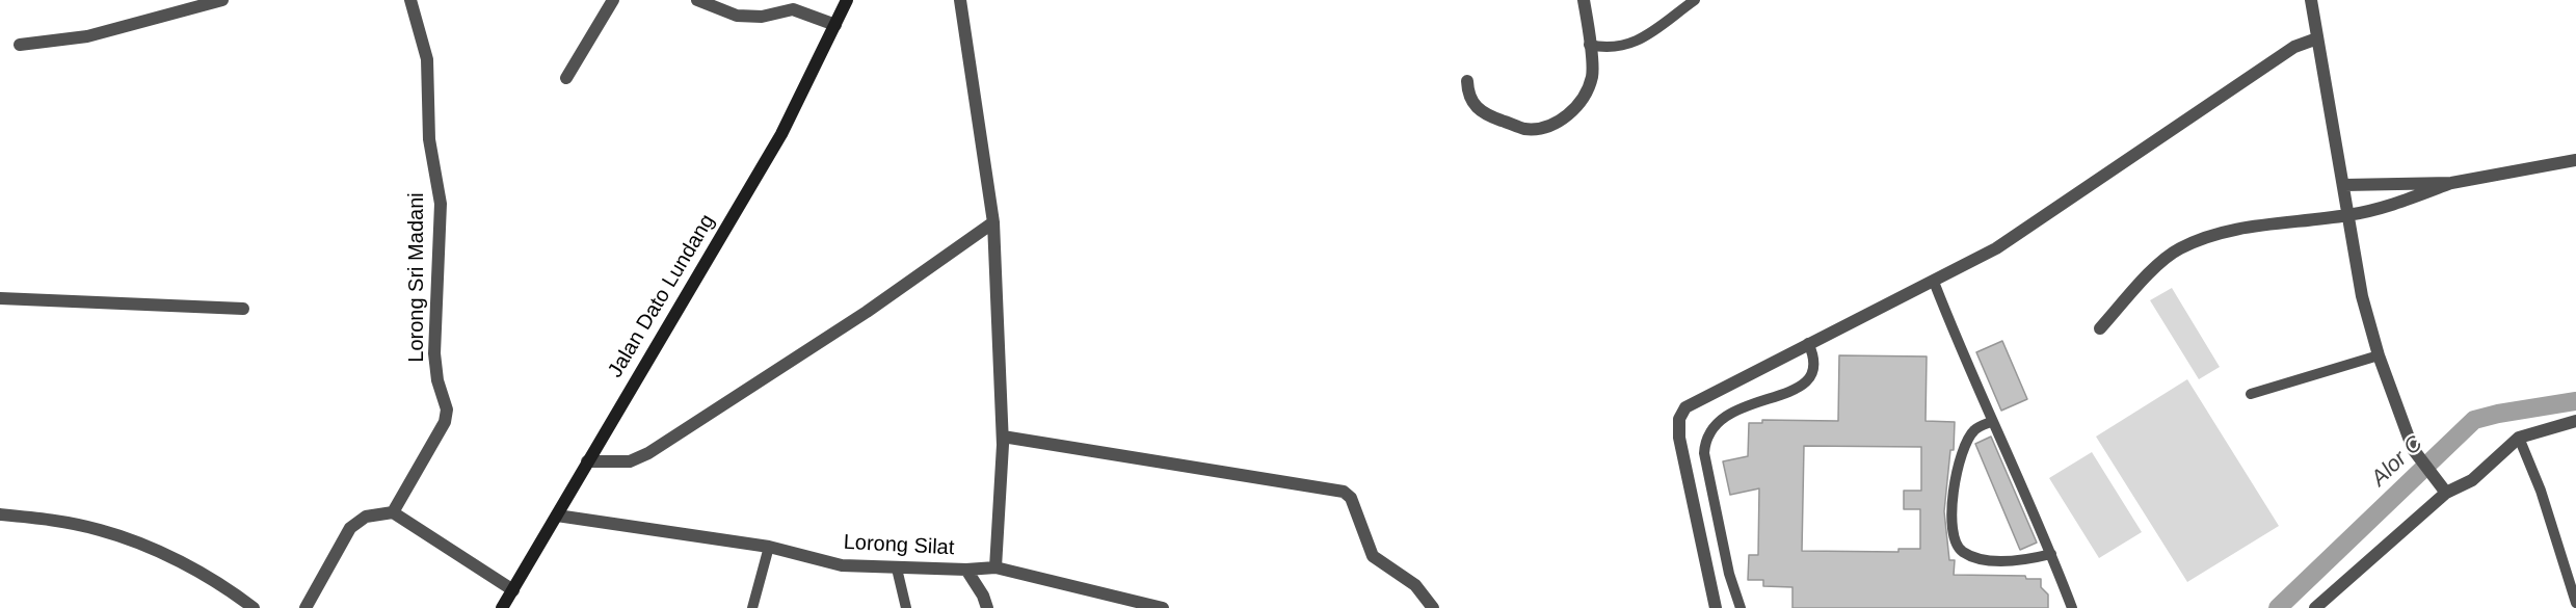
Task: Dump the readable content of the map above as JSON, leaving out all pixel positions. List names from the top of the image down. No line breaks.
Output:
{"streets":{"main road":["Jalan Dato Lundang"],"street":["Lorong Sri Madani","Lorong Silat"]},"crossings":[["Jalan Dato Lundang","Lorong Silat"]],"water":["Alor C"]}
